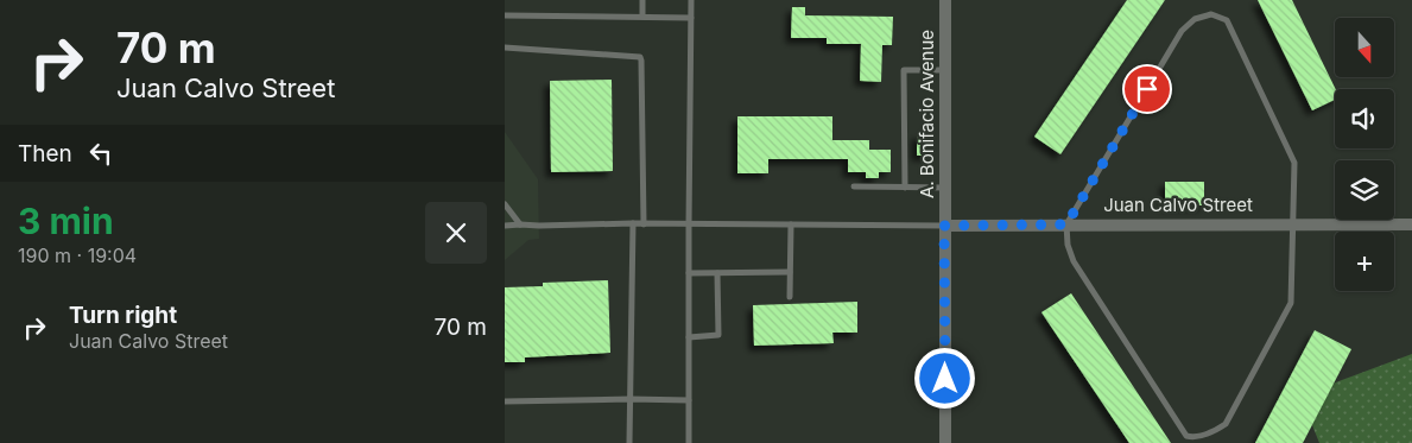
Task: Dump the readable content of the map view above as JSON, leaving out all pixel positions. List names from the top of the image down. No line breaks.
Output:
{"streets":{"street":["A. Bonifacio Avenue","Juan Calvo Street"]},"crossings":[["A. Bonifacio Avenue","Juan Calvo Street"]],"north":"bottom","page":{"turn":["70 m","Juan Calvo Street"],"map_buttons":"+","then":"Then","heading":["3 min","190 m · 19:04"],"list":[{"name":"Turn right","note":"Juan Calvo Street","value":"70 m"}]}}
